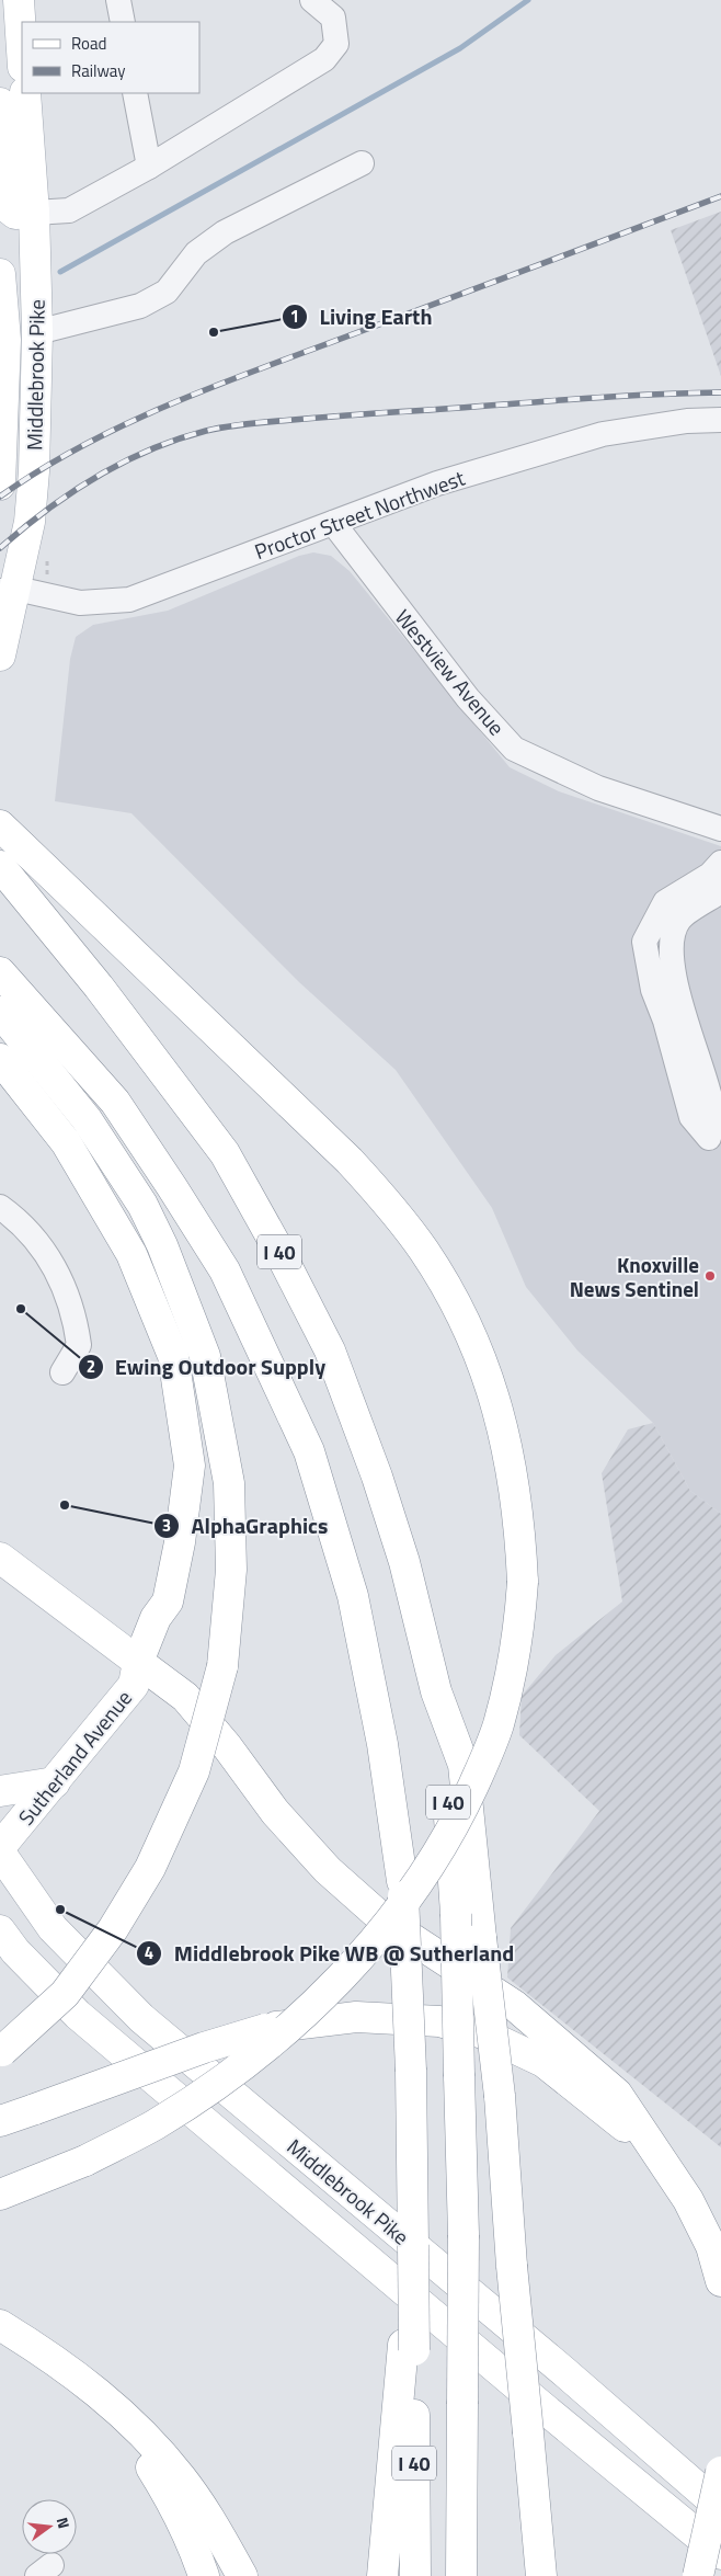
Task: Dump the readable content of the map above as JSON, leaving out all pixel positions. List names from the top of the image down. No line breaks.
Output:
{"streets":{"main road":["Middlebrook Pike","I 40","Sutherland Avenue"],"street":["Proctor Street Northwest","Westview Avenue"]},"crossings":[["Middlebrook Pike","Proctor Street Northwest"],["Proctor Street Northwest","Westview Avenue"]],"places":["Living Earth","Knoxville News Sentinel","Ewing Outdoor Supply","AlphaGraphics","Middlebrook Pike WB @ Sutherland"],"legend":["Road","Railway"],"north":"right"}
